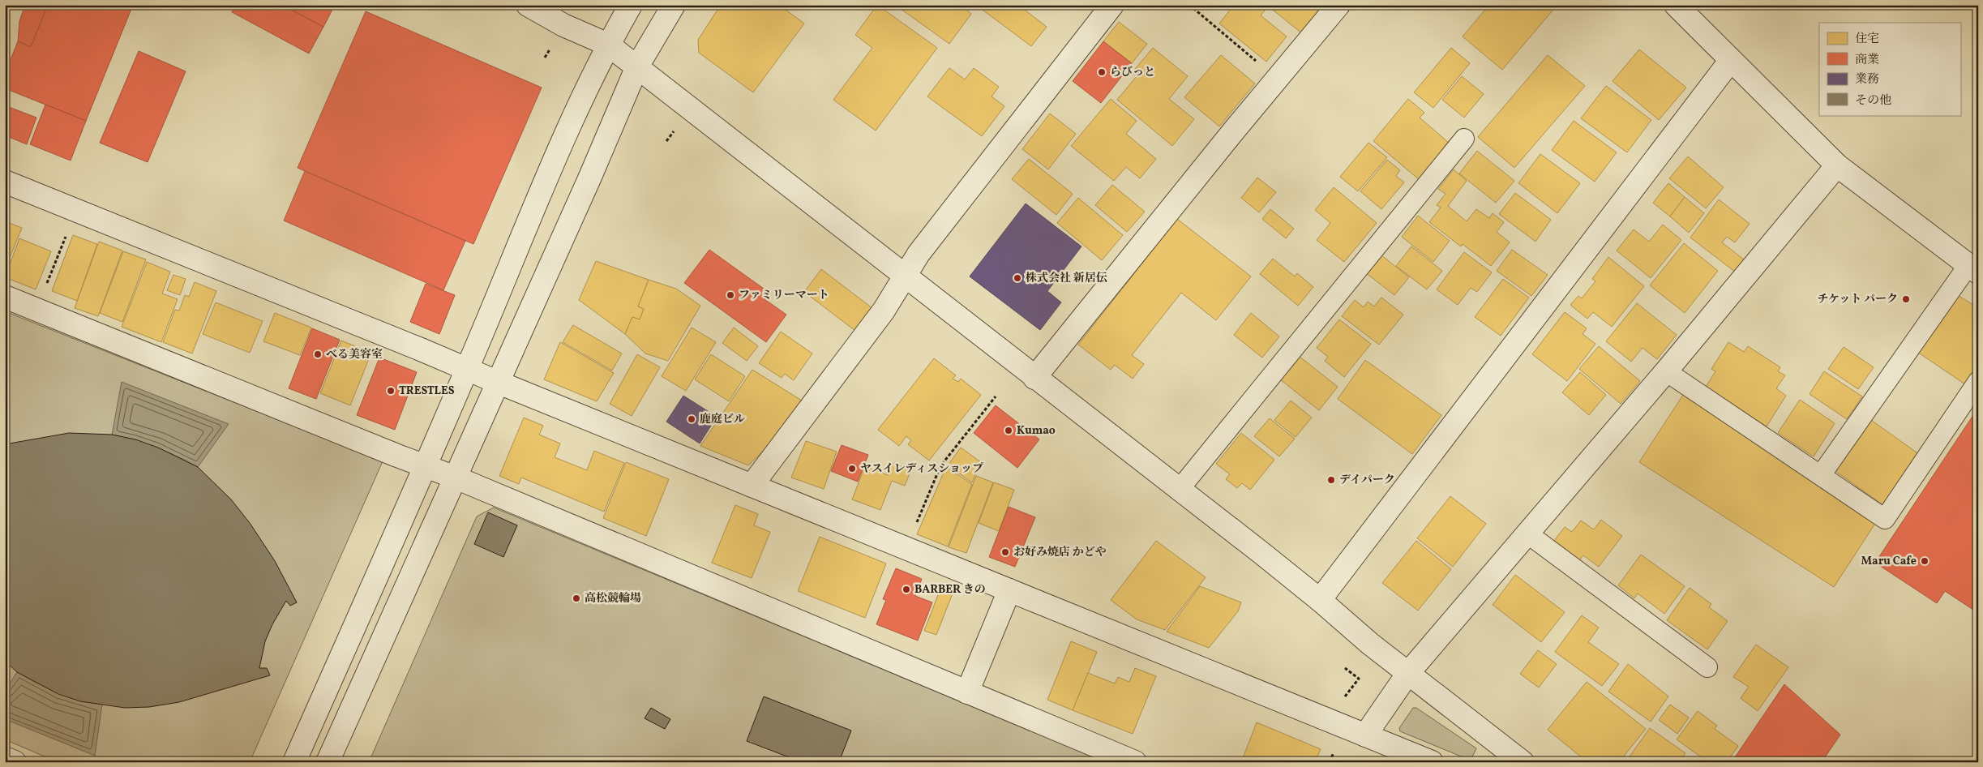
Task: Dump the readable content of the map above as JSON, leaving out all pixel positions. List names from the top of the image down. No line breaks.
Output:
{"places":["らびっと","株式会社 新居伝","ファミリーマート","チケット パーク","べる美容室","TRESTLES","鹿庭ビル","Kumao","ヤスイレディスショップ","デイパーク","お好み焼店 かどや","Maru Cafe","BARBER きの","高松競輪場"],"legend":["住宅","商業","業務","その他"]}
